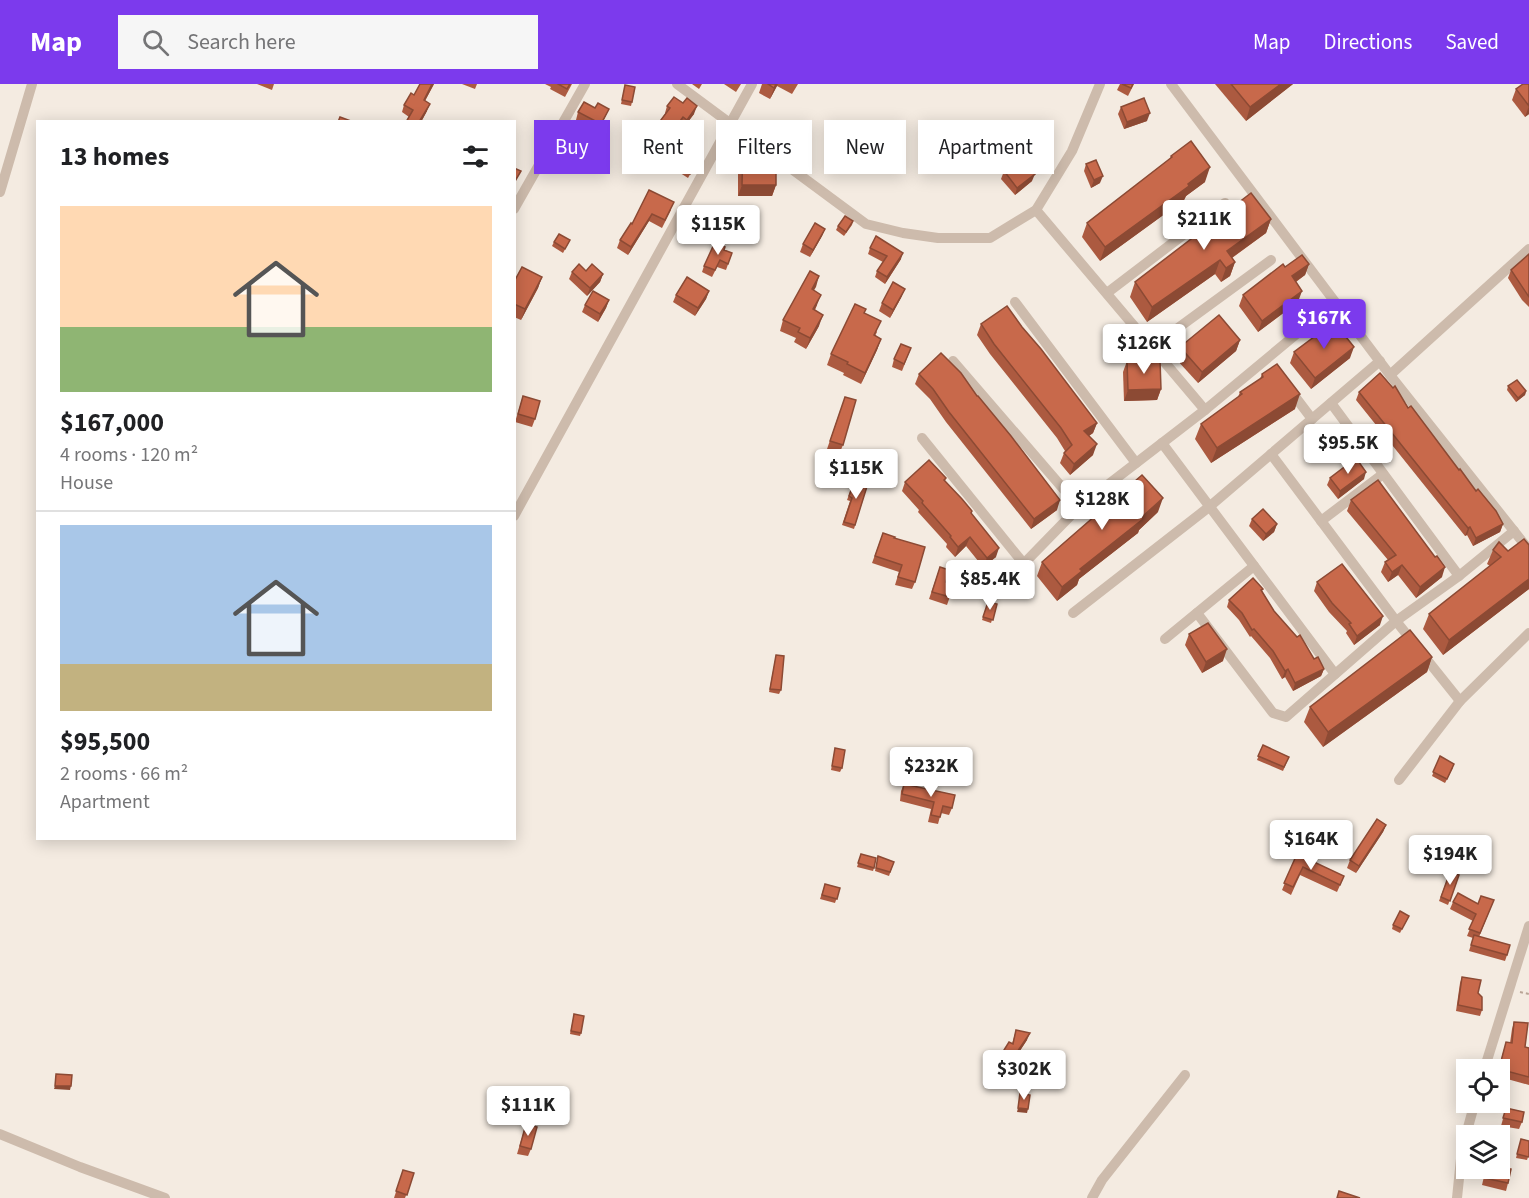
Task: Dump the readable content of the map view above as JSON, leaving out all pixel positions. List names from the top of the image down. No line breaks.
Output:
{"page":{"header":"Map","search":"Search here","nav":["Map","Directions","Saved"],"chip":["Buy","Rent","Filters","New","Apartment"],"heading":"13 homes","list":[{"name":"$167,000","note":"4 rooms · 120 m² · House"},{"name":"$95,500","note":"2 rooms · 66 m² · Apartment"}],"price":["$211K","$115K","$167K","$126K","$95.5K","$115K","$128K","$85.4K","$232K","$164K","$194K","$302K","$111K"]}}
